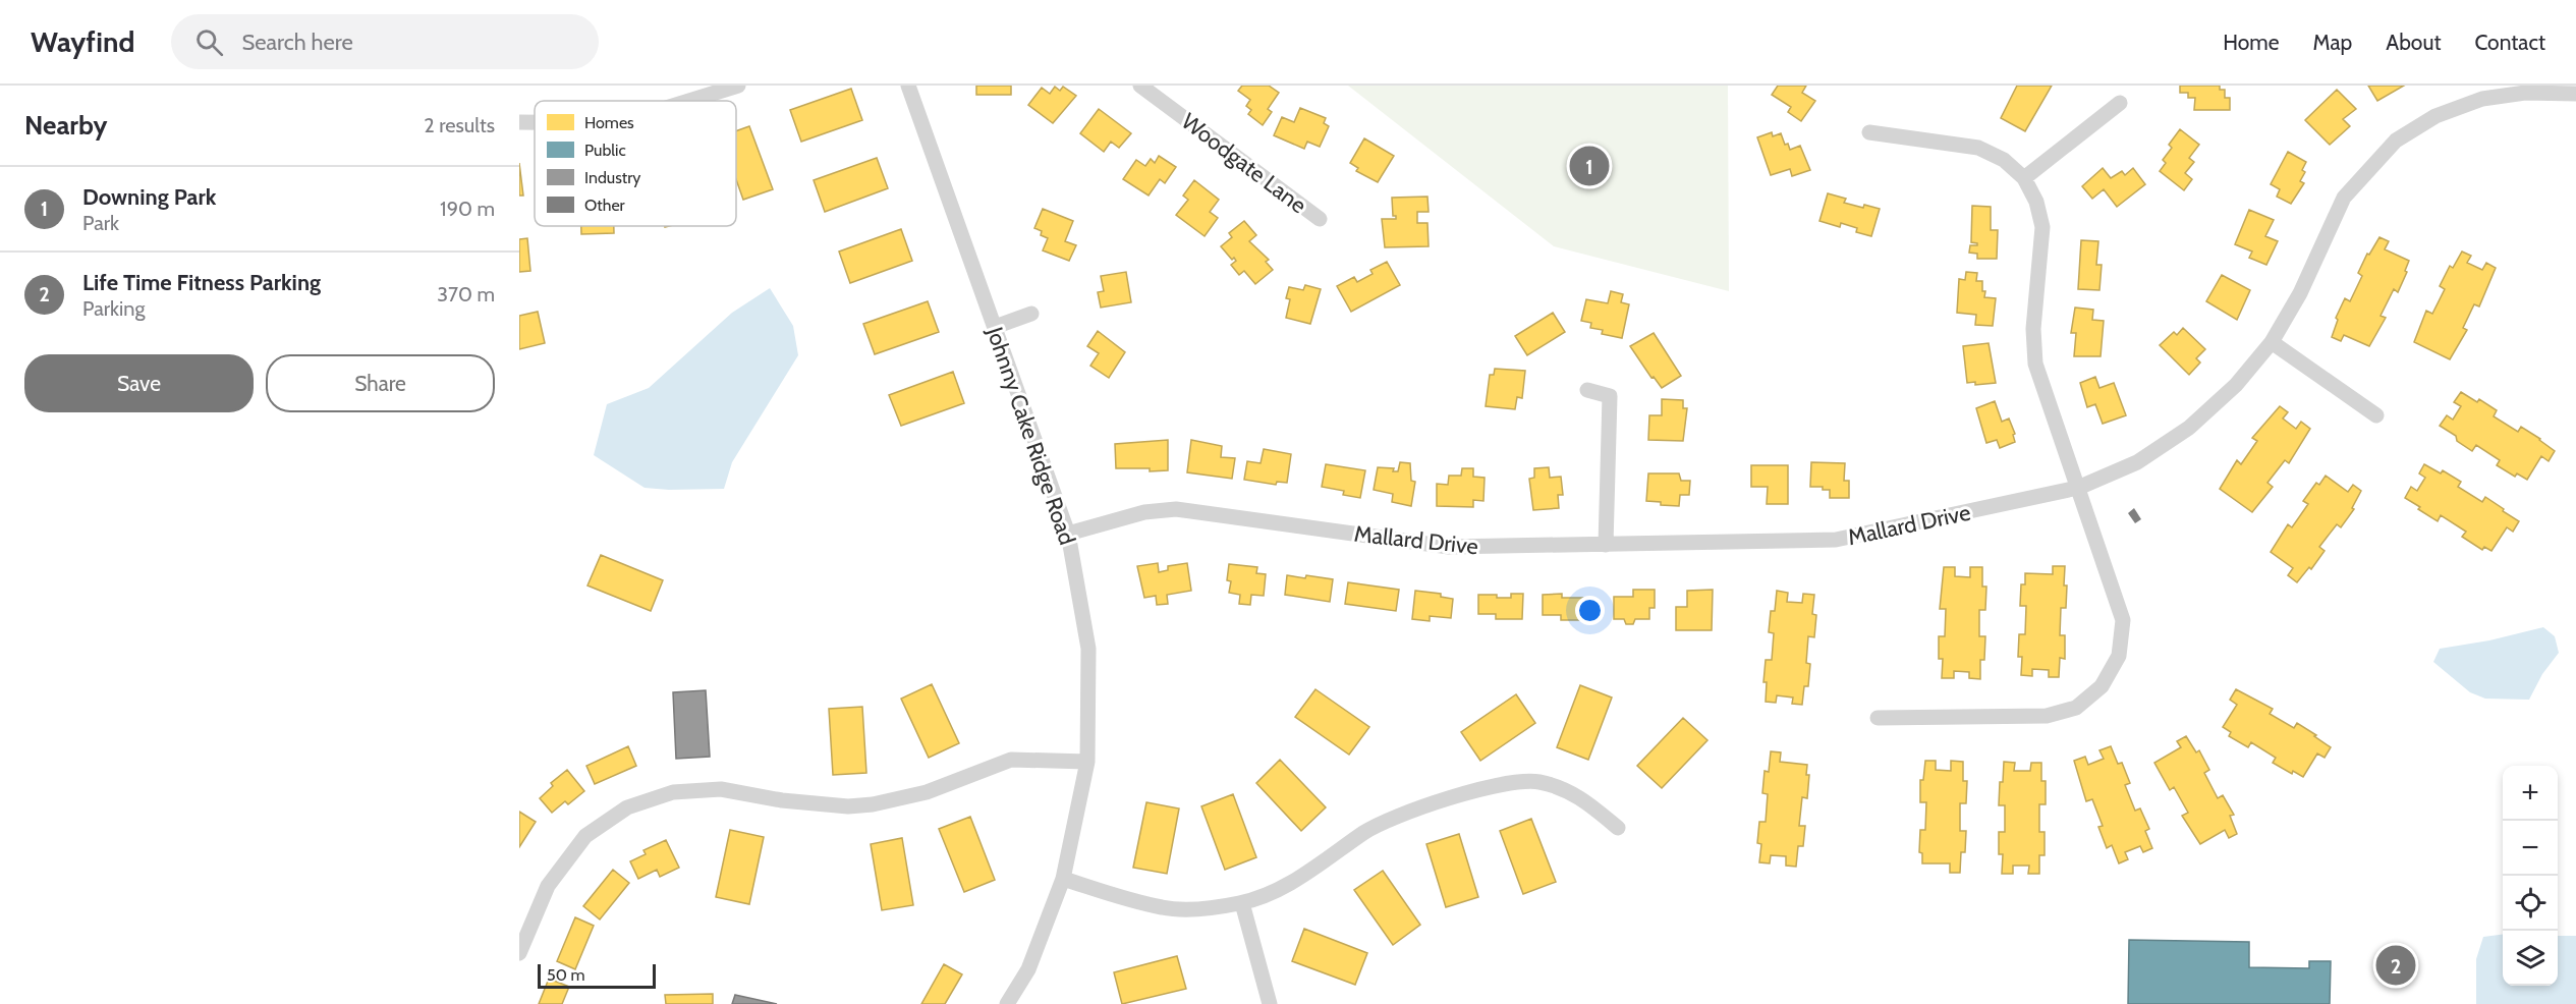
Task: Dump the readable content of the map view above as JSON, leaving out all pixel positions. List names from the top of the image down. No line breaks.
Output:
{"streets":{"street":["Woodgate Lane","Johnny Cake Ridge Road","Mallard Drive"]},"crossings":[["Johnny Cake Ridge Road","Mallard Drive"]],"legend":["Homes","Public","Industry","Other"],"scale_bar":"50 m","page":{"header":"Wayfind","search":"Search here","nav":["Home","Map","About","Contact"],"heading":["Nearby","2 results"],"pins":["1","2"],"list":[{"mark":"1","name":"Downing Park","note":"Park","value":"190 m"},{"mark":"2","name":"Life Time Fitness Parking","note":"Parking","value":"370 m"}],"buttons":["Save","Share"],"map_buttons":["+","−"],"scale":"50 m"}}
